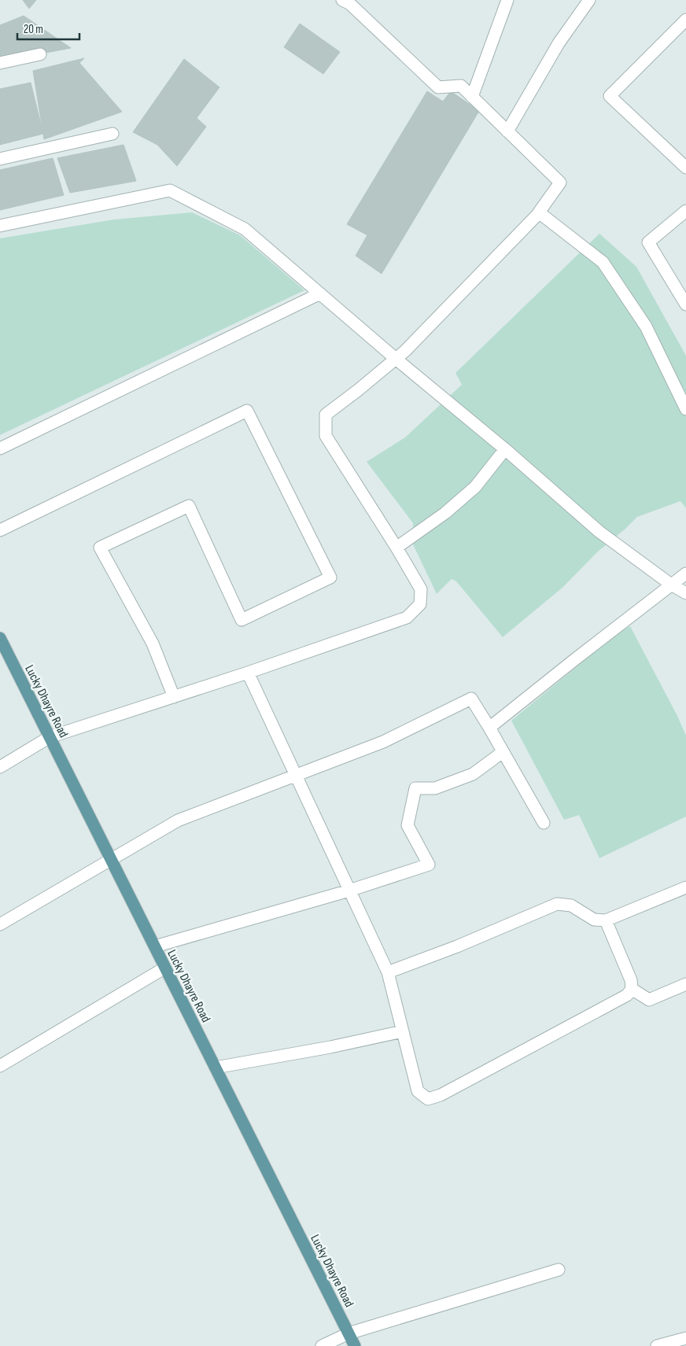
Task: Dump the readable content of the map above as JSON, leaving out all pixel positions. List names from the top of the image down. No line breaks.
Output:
{"streets":{"main road":["Lucky Dhayre Road"]},"scale_bar":"20 m"}
